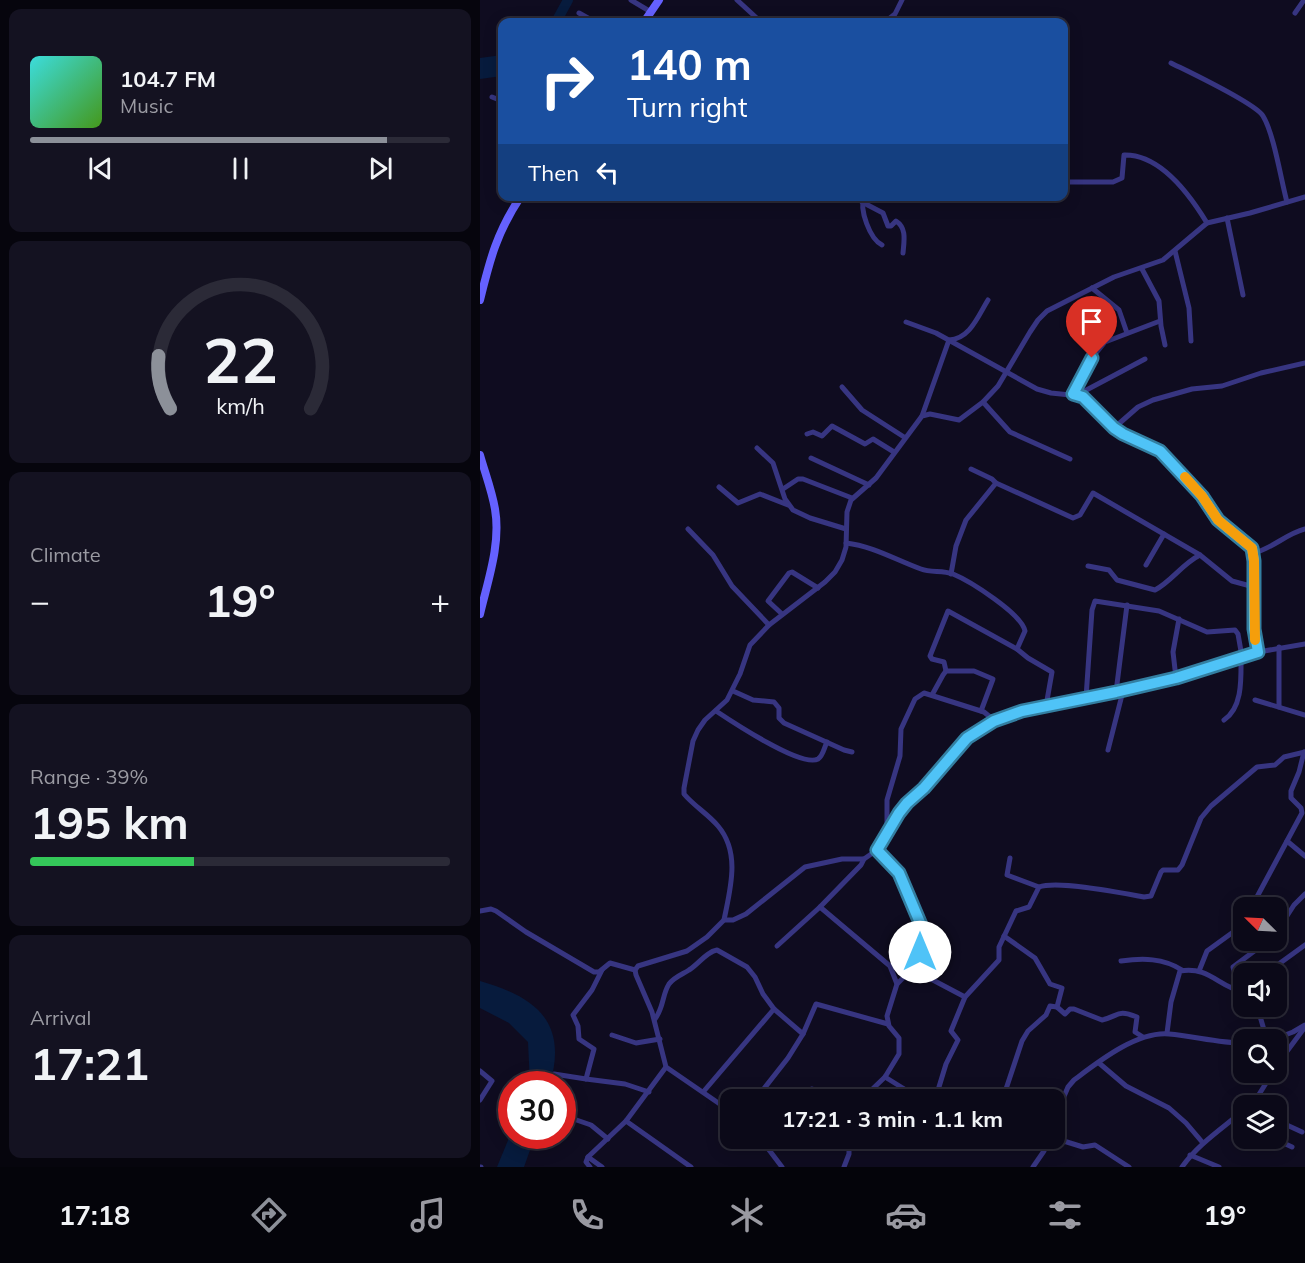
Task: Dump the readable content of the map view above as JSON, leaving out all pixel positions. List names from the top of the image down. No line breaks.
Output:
{"north":"top left","page":{"turn":["140 m","Turn right"],"song":["104.7 FM","Music"],"then":"Then","tile":["Climate",["Range · 39%","195 km"],["Arrival","17:21"]],"heat":["−","19°","+"],"limit":"30","trip":"17:21 · 3 min · 1.1 km","tabs":["17:18","19°"],"gauge":["22","km/h"]}}
